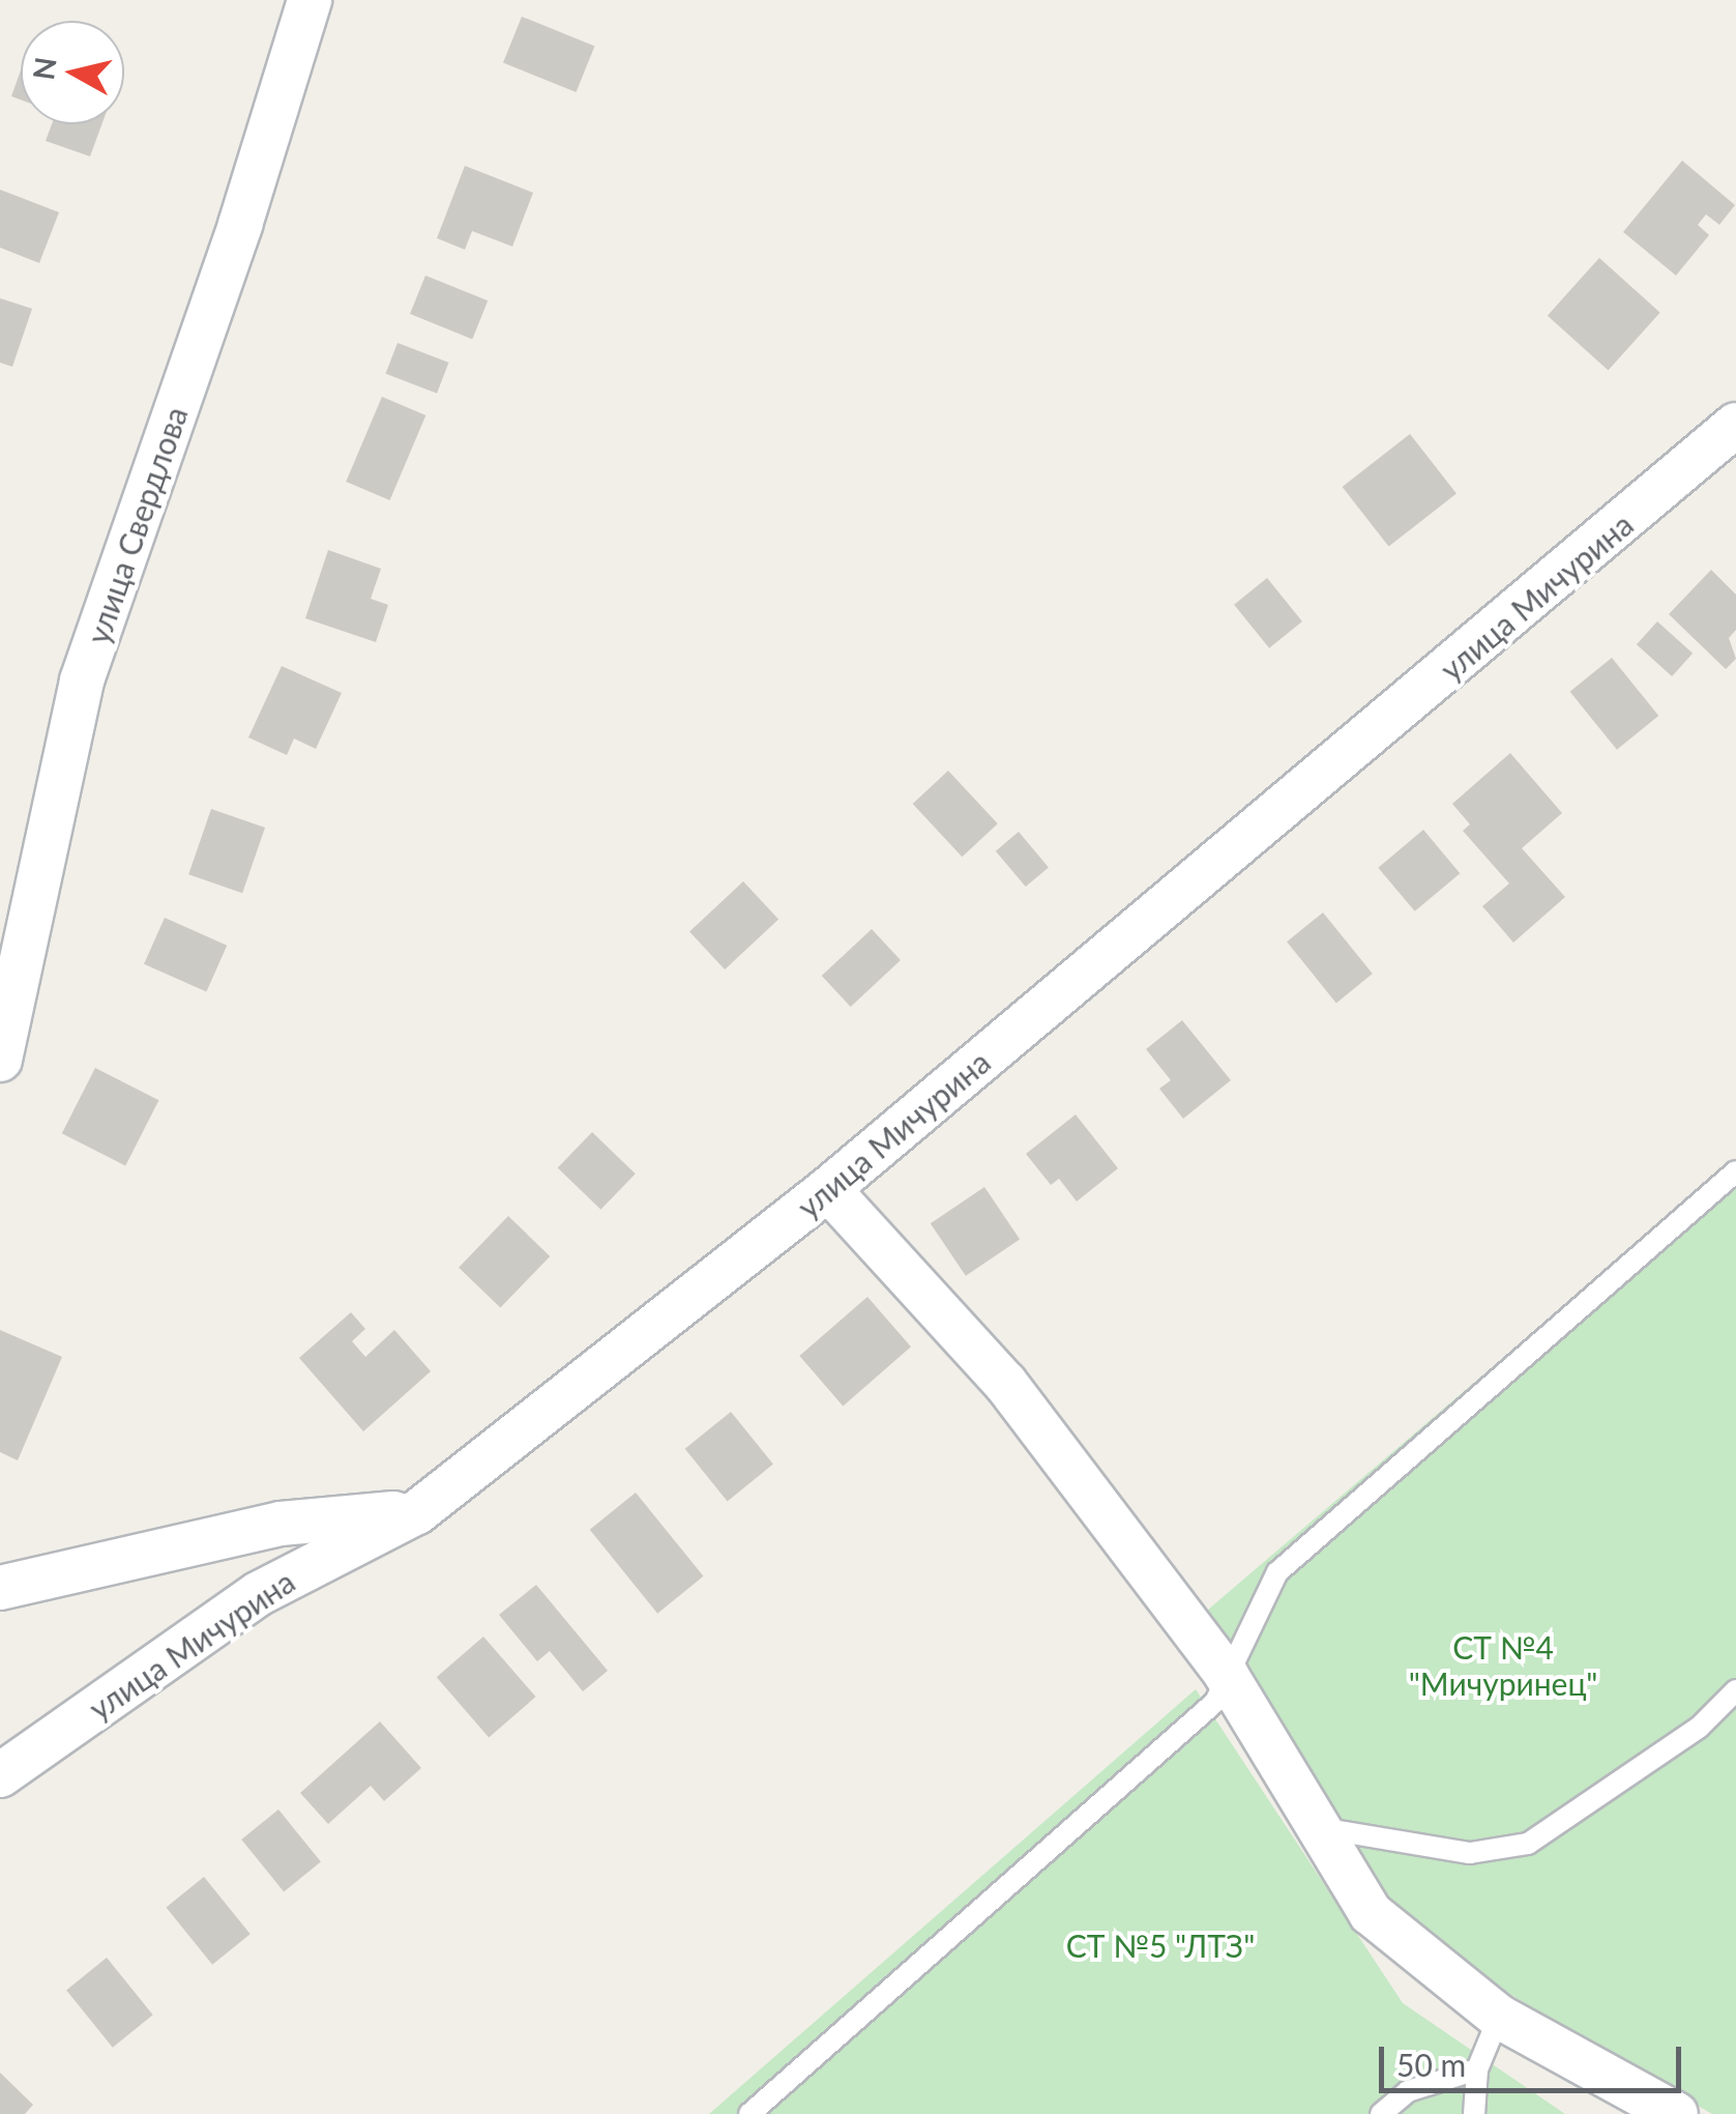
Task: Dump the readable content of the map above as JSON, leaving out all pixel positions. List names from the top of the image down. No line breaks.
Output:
{"streets":{"street":["улица Свердлова","улица Мичурина"]},"parks":["СТ №4 \"Мичуринец\"","СТ №5 \"ЛТЗ\""],"scale_bar":"50 m","north":"left"}
